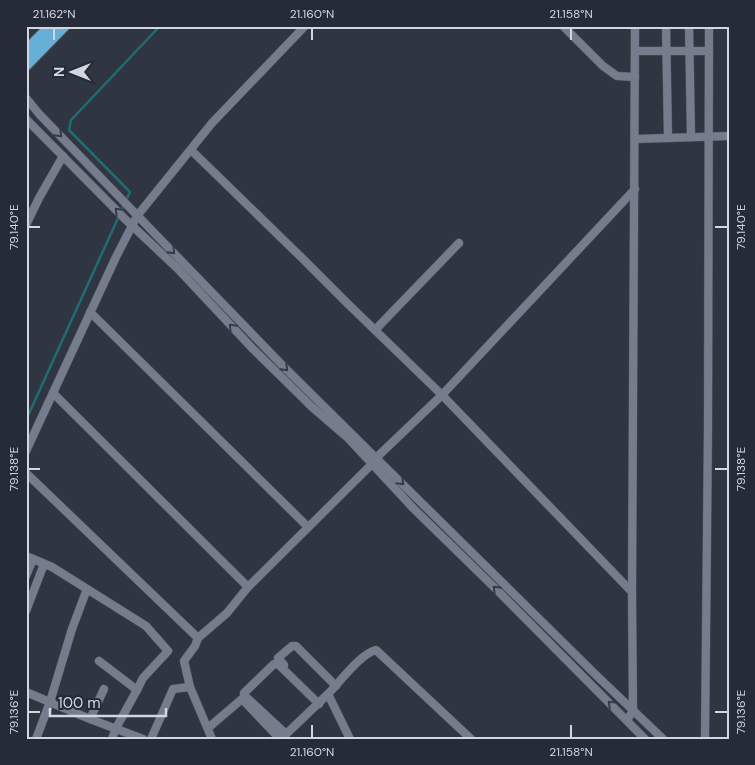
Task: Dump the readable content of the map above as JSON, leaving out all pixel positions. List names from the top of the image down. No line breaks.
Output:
{"scale_bar":"100 m","north":"left","coordinates":["21.162°N","21.160°N","21.158°N","79.140°E","79.138°E","79.136°E"]}
